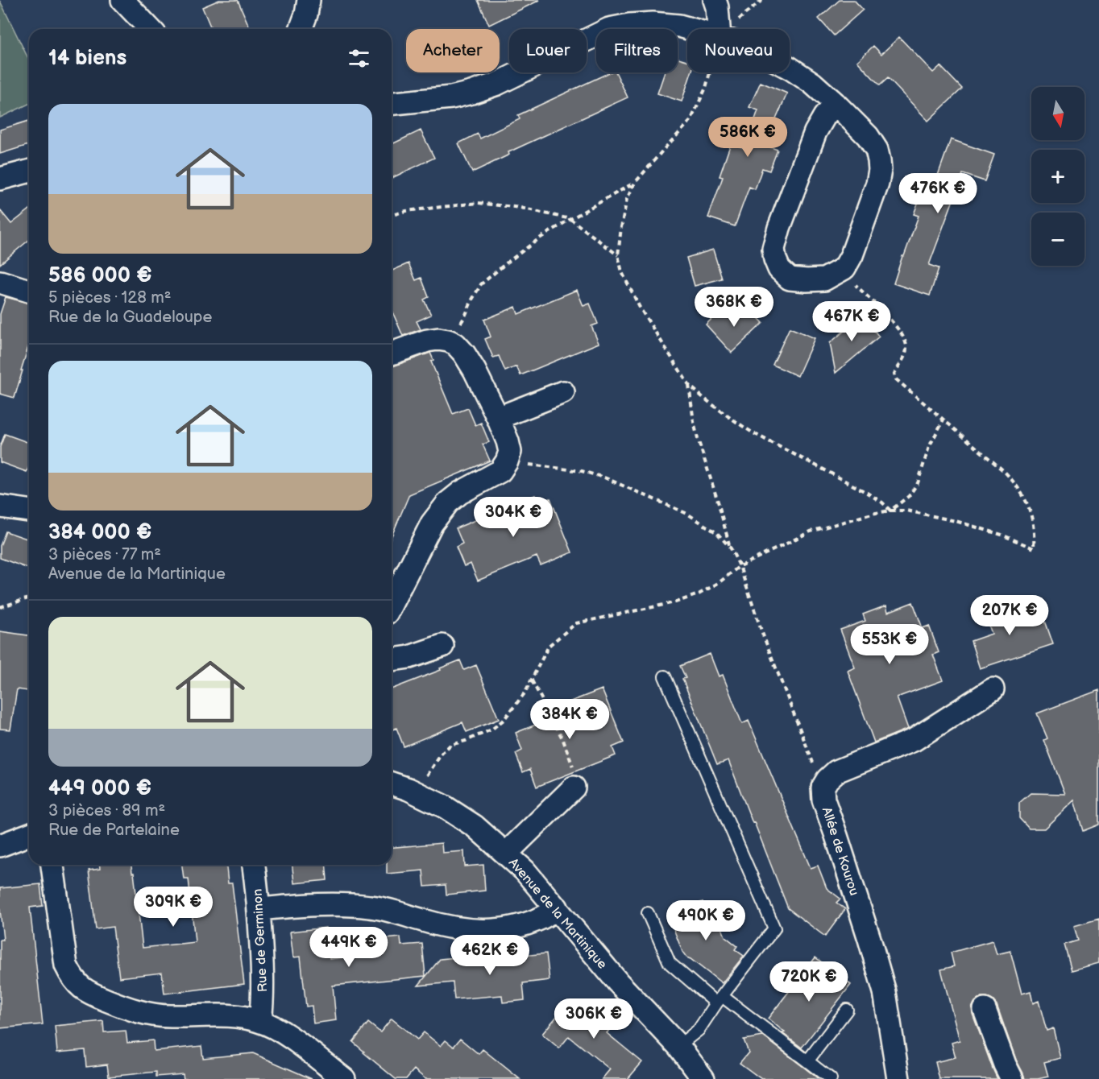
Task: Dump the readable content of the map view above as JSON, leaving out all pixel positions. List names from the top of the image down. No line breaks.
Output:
{"streets":{"street":["Allée de Kourou","Avenue de la Martinique","Rue de Germinon"]},"north":"bottom","page":{"chip":["Acheter","Louer","Filtres","Nouveau"],"heading":"14 biens","map_buttons":["+","−"],"list":[{"name":"586 000 €","note":"5 pièces · 128 m² · Rue de la Guadeloupe"},{"name":"384 000 €","note":"3 pièces · 77 m² · Avenue de la Martinique"},{"name":"449 000 €","note":"3 pièces · 89 m² · Rue de Partelaine"}],"price":["586K €","476K €","368K €","467K €","304K €","207K €","553K €","384K €","309K €","490K €","449K €","462K €","720K €","306K €"]}}
